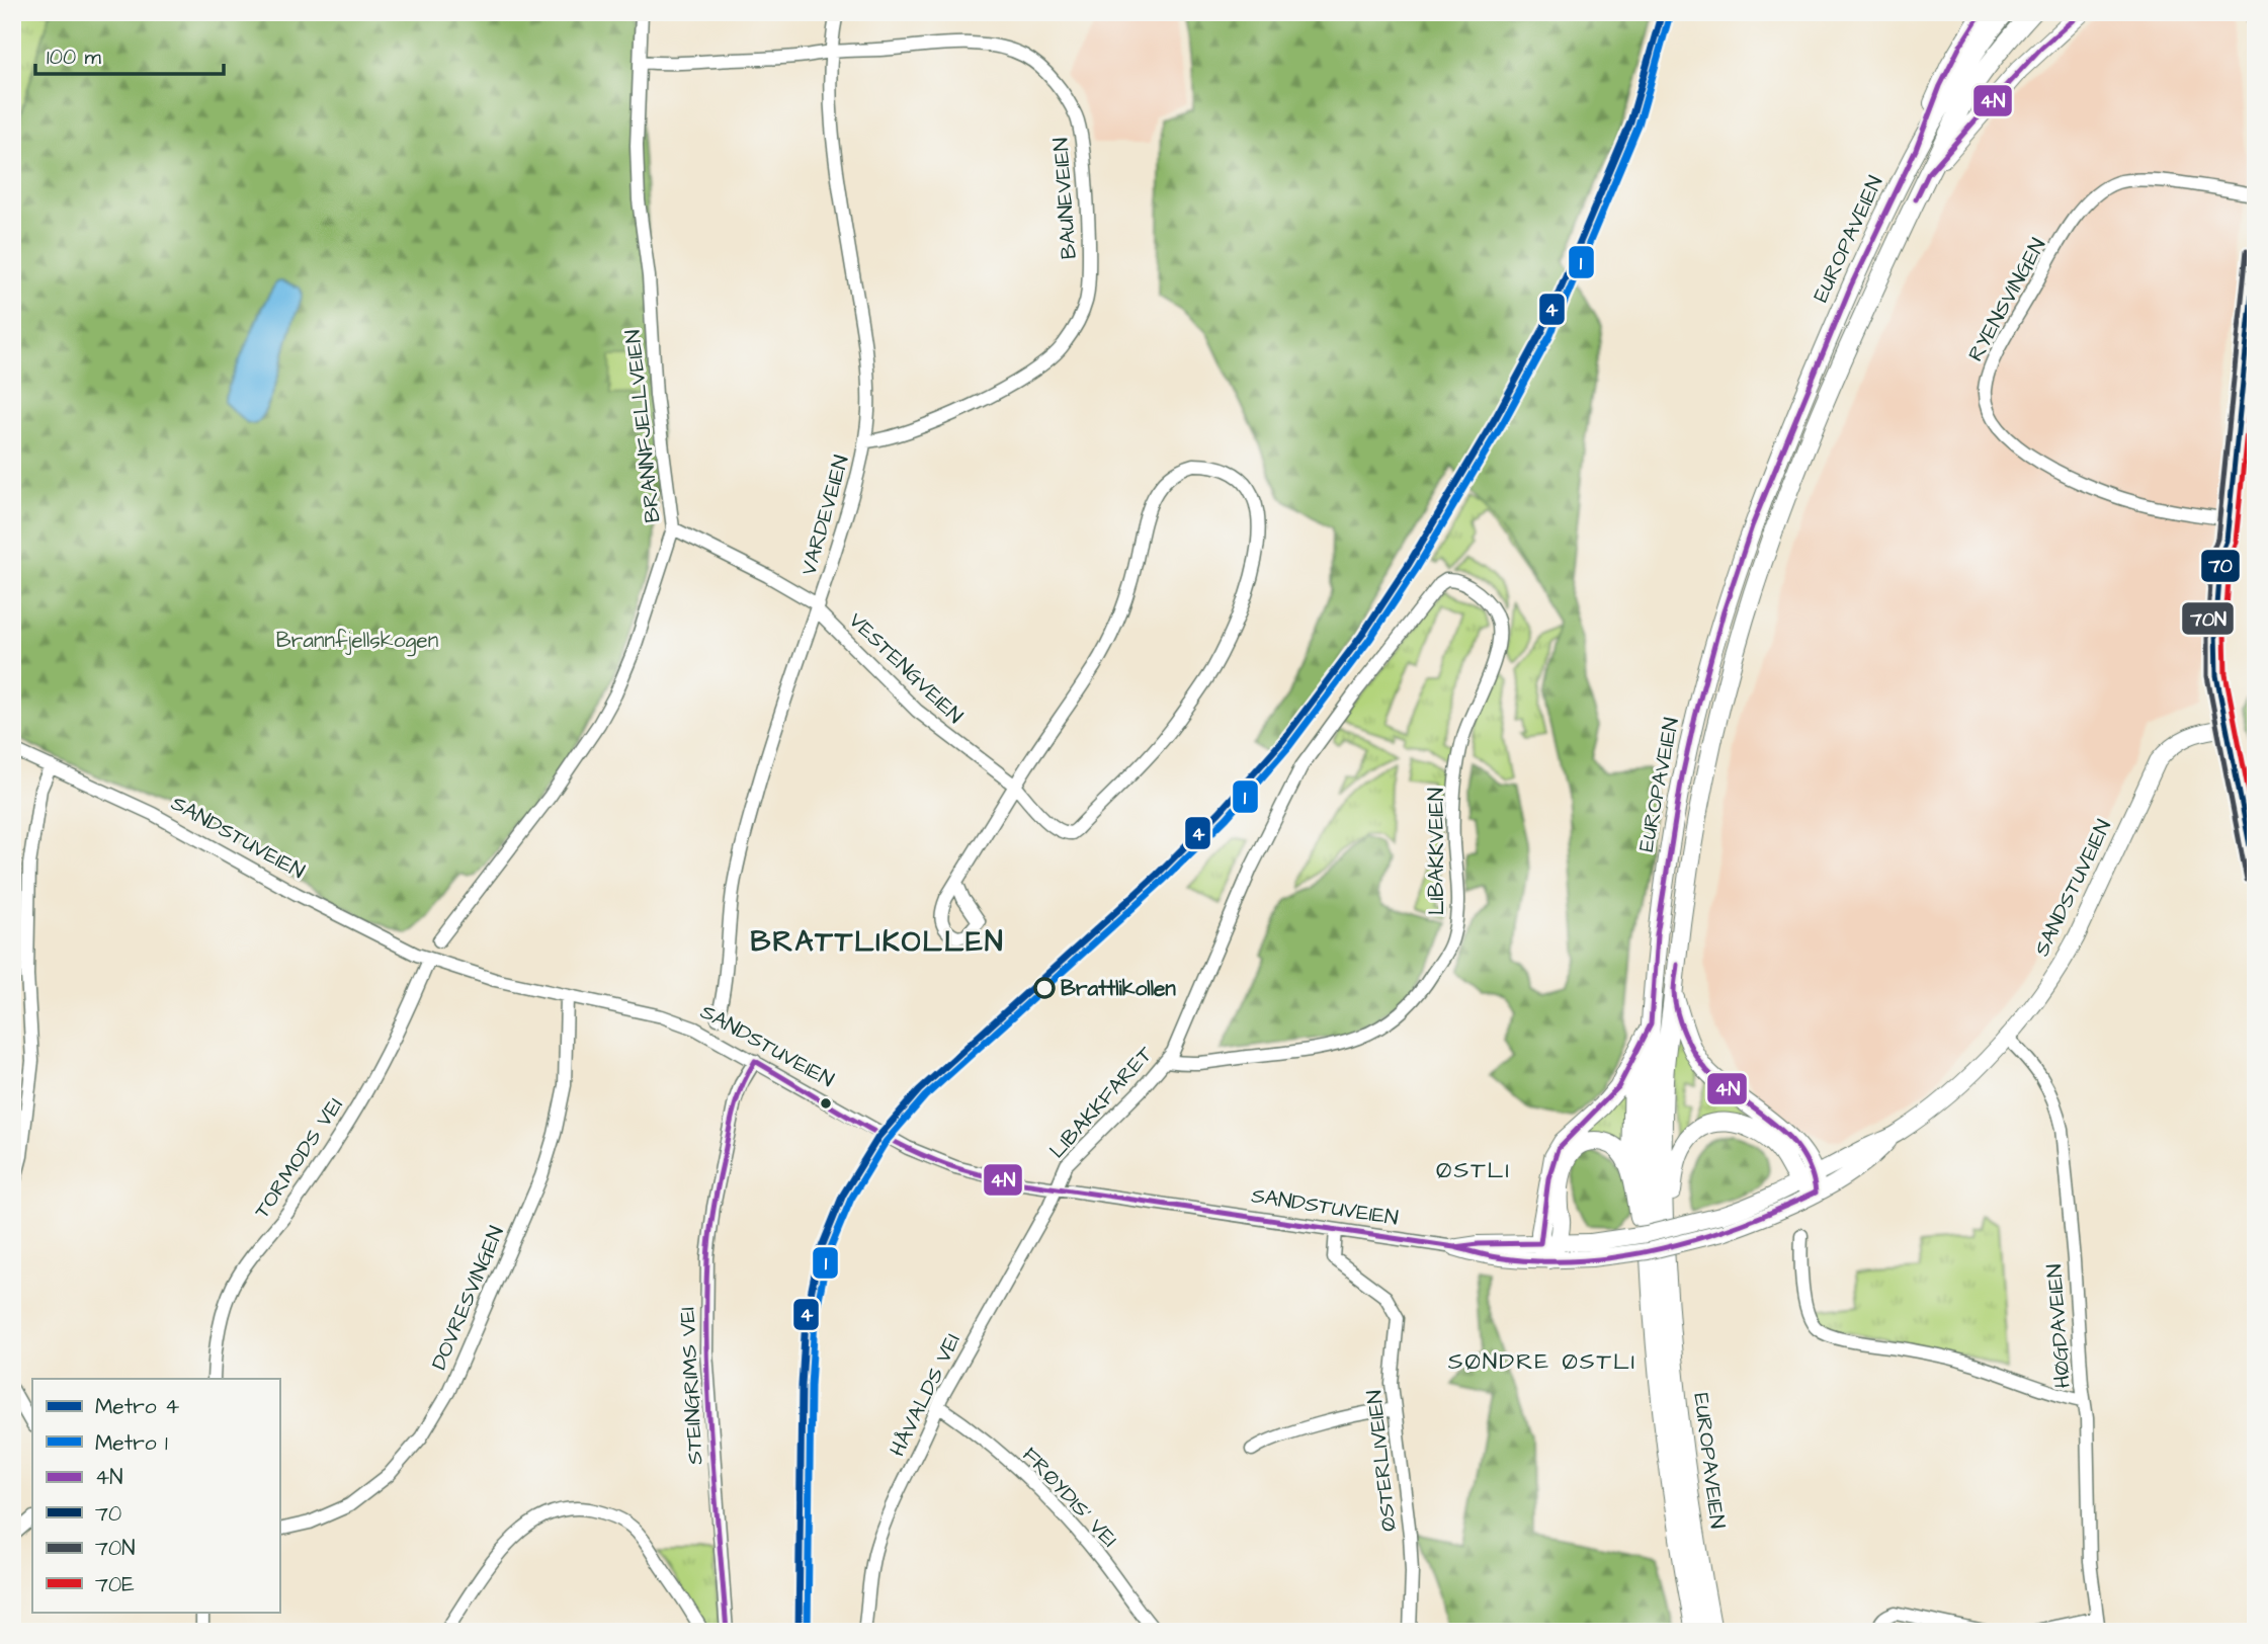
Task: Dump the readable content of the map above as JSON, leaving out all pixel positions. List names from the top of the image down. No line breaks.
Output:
{"streets":{"highway":["EUROPAVEIEN"],"main road":["SANDSTUVEIEN"],"street":["BAUNEVEIEN","RYENSVINGEN","BRANNFJELLVEIEN","VARDEVEIEN","VESTENGVEIEN","LIBAKKVEIEN","LIBAKKFARET","TORMODS VEI","DOVRESVINGEN","HØGDAVEIEN","STEINGRIMS VEI","HÅVALDS VEI","ØSTERLIVEIEN","FRØYDIS' VEI"]},"crossings":[["BAUNEVEIEN","BRANNFJELLVEIEN"],["BAUNEVEIEN","VARDEVEIEN"],["BRANNFJELLVEIEN","VESTENGVEIEN"],["VARDEVEIEN","VESTENGVEIEN"],["SANDSTUVEIEN","LIBAKKFARET"],["SANDSTUVEIEN","TORMODS VEI"],["SANDSTUVEIEN","DOVRESVINGEN"],["SANDSTUVEIEN","HØGDAVEIEN"],["SANDSTUVEIEN","STEINGRIMS VEI"],["SANDSTUVEIEN","HÅVALDS VEI"],["SANDSTUVEIEN","ØSTERLIVEIEN"],["LIBAKKVEIEN","LIBAKKFARET"],["LIBAKKFARET","HÅVALDS VEI"],["HÅVALDS VEI","FRØYDIS' VEI"]],"districts":["BRATTLIKOLLEN","ØSTLI","SØNDRE ØSTLI"],"parks":["Brannfjellskogen"],"places":["Brattlikollen"],"lines":["metro line 4","transit line 4N","metro line 1","transit line 70N","transit line 70","transit line 70E"],"legend":["Metro 4","Metro 1","4N","70","70N","70E"],"scale_bar":"100 m"}
